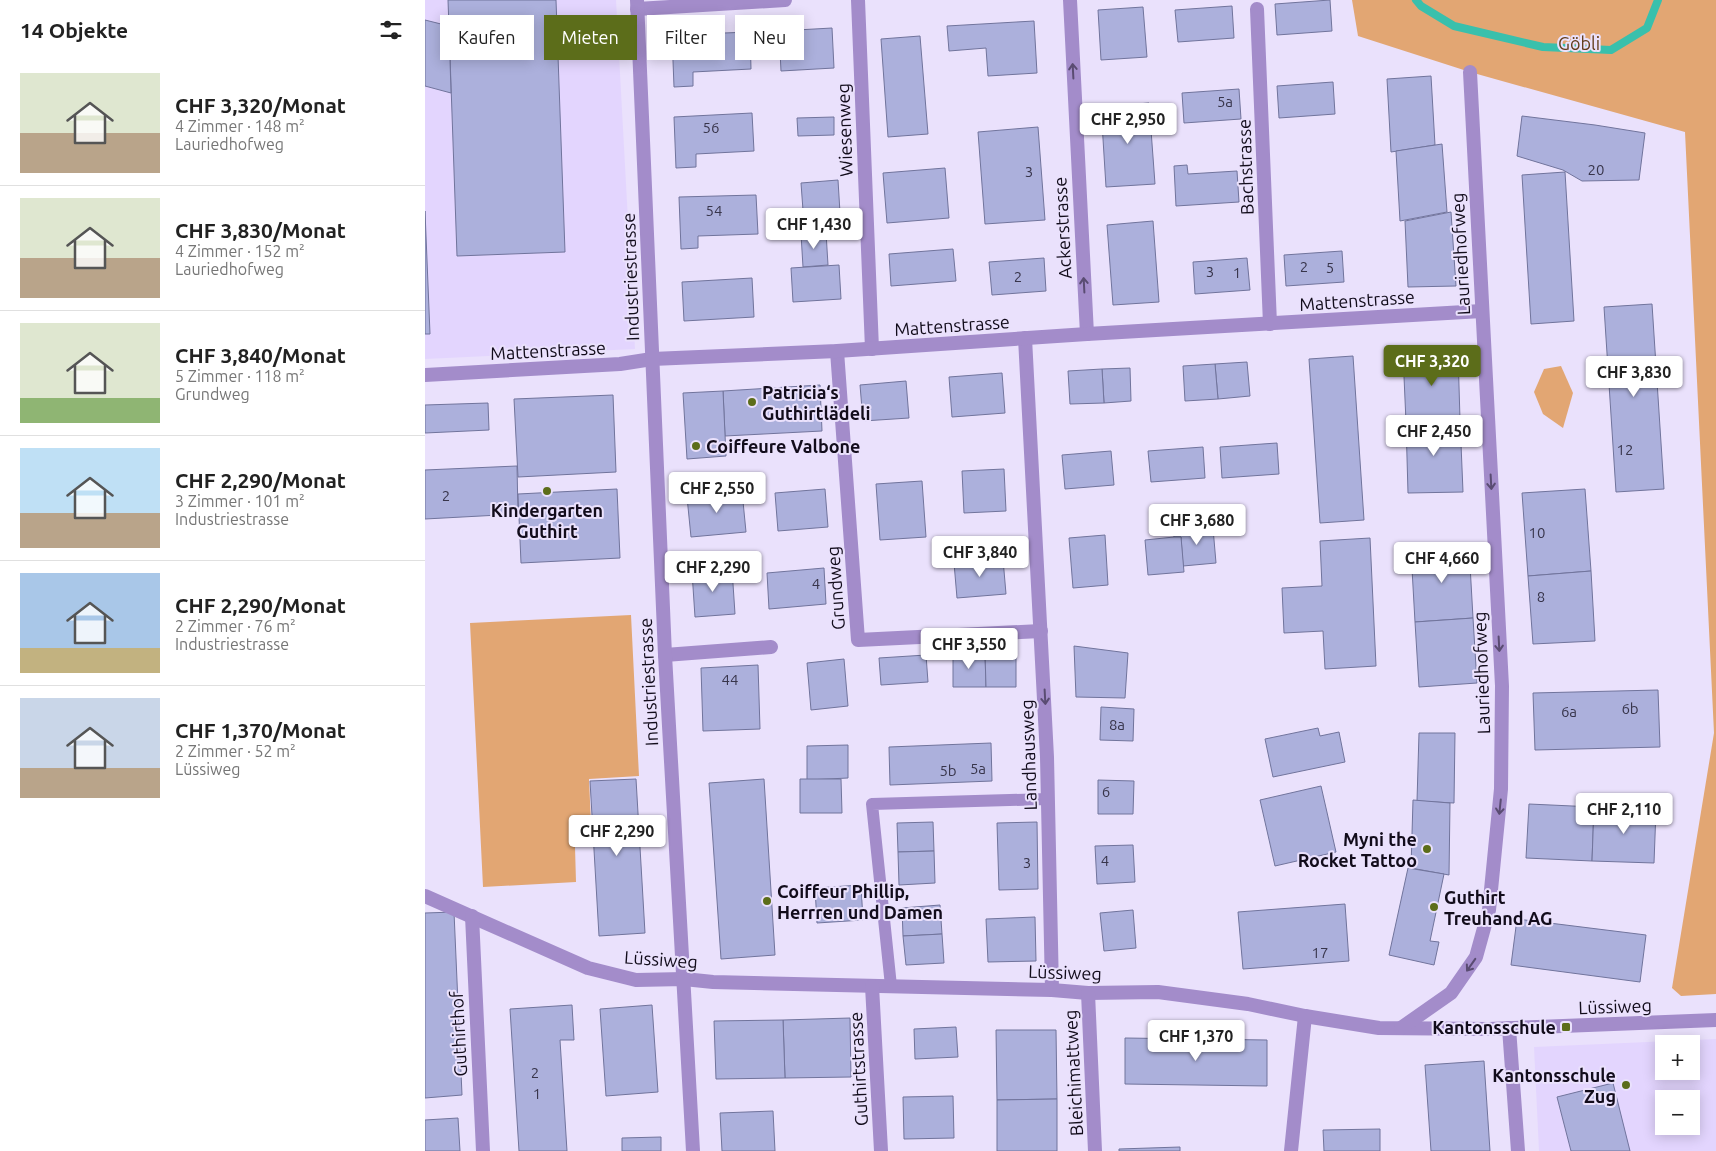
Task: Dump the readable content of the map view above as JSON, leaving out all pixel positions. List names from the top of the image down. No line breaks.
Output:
{"streets":{"street":["Wiesenweg","Bachstrasse","Ackerstrasse","Lauriedhofweg","Industriestrasse","Mattenstrasse","Grundweg","Landhausweg","Lüssiweg","Guthirthof","Guthirtstrasse","Bleichimattweg"]},"crossings":[["Wiesenweg","Mattenstrasse"],["Bachstrasse","Mattenstrasse"],["Ackerstrasse","Mattenstrasse"],["Lauriedhofweg","Mattenstrasse"],["Lauriedhofweg","Lüssiweg"],["Industriestrasse","Mattenstrasse"],["Industriestrasse","Lüssiweg"],["Mattenstrasse","Grundweg"],["Mattenstrasse","Landhausweg"],["Grundweg","Landhausweg"],["Landhausweg","Lüssiweg"],["Lüssiweg","Guthirthof"],["Lüssiweg","Guthirtstrasse"],["Lüssiweg","Bleichimattweg"]],"one_way":["Ackerstrasse","Lauriedhofweg"],"parks":["Göbli"],"places":{"other":["Patricia‘s Guthirtlädeli","Coiffeure Valbone","Kindergarten Guthirt","Myni the Rocket Tattoo","Coiffeur Phillip, Herrren und Damen","Guthirt Treuhand AG","Kantonsschule Zug"],"transit":["Kantonsschule"]},"house_numbers":["5a","56","20","3","54","2","5","3","1","2","12","2","10","4","8","44","6b","6a","8a","5a","5b","6","4","3","17","2","1"],"page":{"heading":"14 Objekte","chip":["Kaufen","Mieten","Filter","Neu"],"list":[{"name":"CHF 3,320/Monat","note":"4 Zimmer · 148 m² · Lauriedhofweg"},{"name":"CHF 3,830/Monat","note":"4 Zimmer · 152 m² · Lauriedhofweg"},{"name":"CHF 3,840/Monat","note":"5 Zimmer · 118 m² · Grundweg"},{"name":"CHF 2,290/Monat","note":"3 Zimmer · 101 m² · Industriestrasse"},{"name":"CHF 2,290/Monat","note":"2 Zimmer · 76 m² · Industriestrasse"},{"name":"CHF 1,370/Monat","note":"2 Zimmer · 52 m² · Lüssiweg"}],"price":["CHF 2,950","CHF 1,430","CHF 3,320","CHF 3,830","CHF 2,450","CHF 2,550","CHF 3,680","CHF 3,840","CHF 4,660","CHF 2,290","CHF 3,550","CHF 2,110","CHF 2,290","CHF 1,370"],"map_buttons":["+","−"]}}
